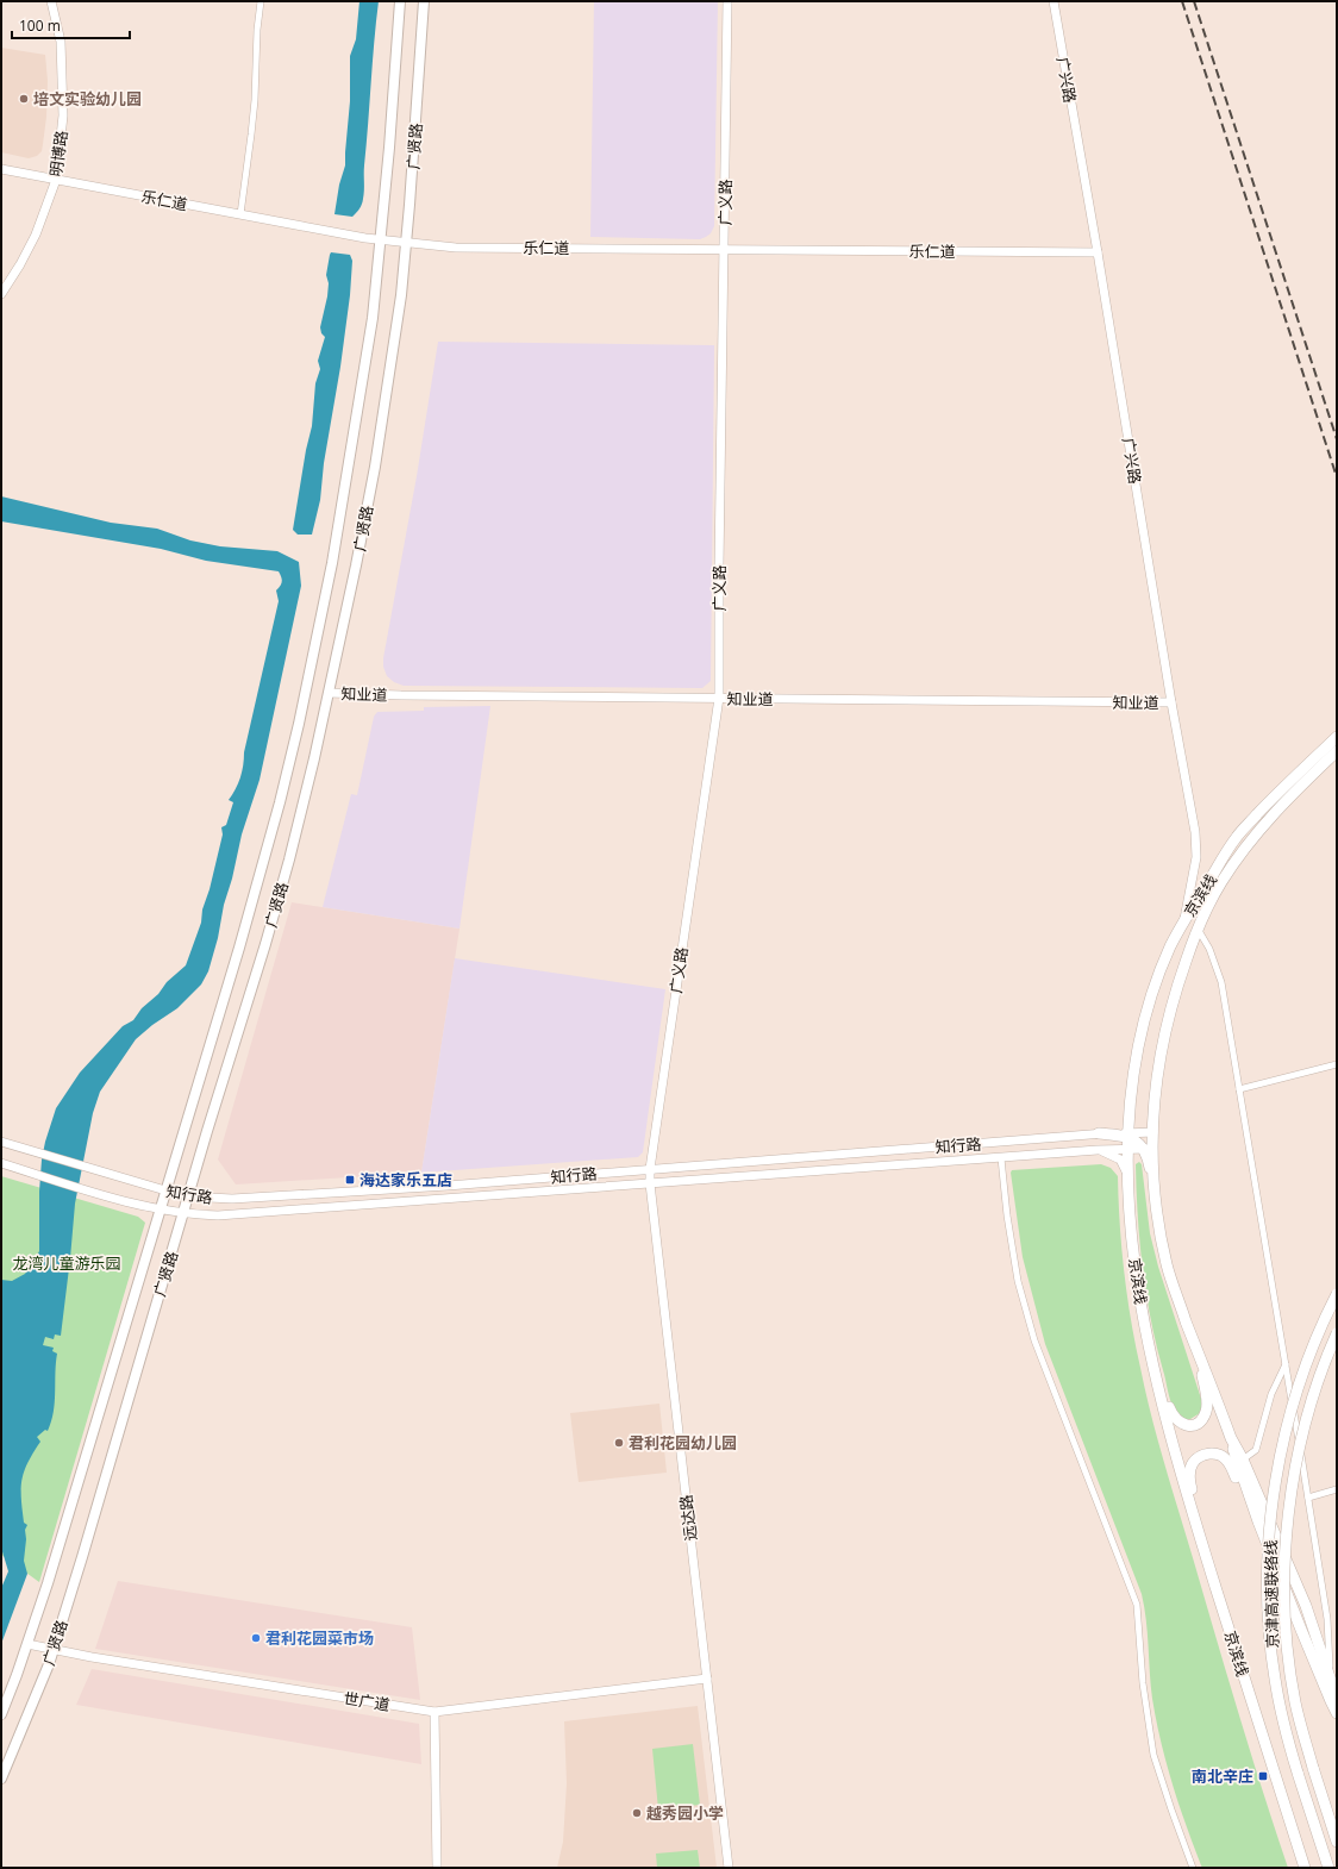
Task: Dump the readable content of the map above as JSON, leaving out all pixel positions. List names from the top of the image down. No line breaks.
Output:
{"streets":{"highway":["京滨线","京津高速联络线"],"main road":["广贤路"],"street":["广兴路","明博路","乐仁道","广义路","知业道","知行路","远达路","世广道"]},"crossings":[["广兴路","乐仁道"],["广兴路","知业道"],["广兴路","京滨线"],["广贤路","乐仁道"],["广贤路","知业道"],["广贤路","知行路"],["广贤路","世广道"],["明博路","乐仁道"],["乐仁道","广义路"],["广义路","知业道"],["广义路","知行路"],["广义路","远达路"],["京滨线","知行路"],["知行路","远达路"],["远达路","世广道"]],"parks":["龙湾儿童游乐园"],"places":{"other":["培文实验幼儿园","君利花园幼儿园","君利花园菜市场","越秀园小学"],"transit":["海达家乐五店","南北辛庄"]},"scale_bar":"100 m"}
